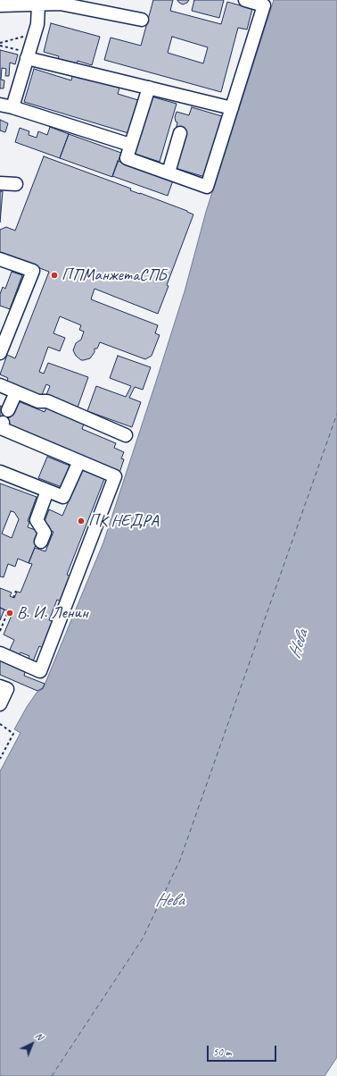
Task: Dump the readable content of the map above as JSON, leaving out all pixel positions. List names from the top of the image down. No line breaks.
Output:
{"water":["Нева"],"places":["ППМанжетаСПБ","ПК НЕДРА","В. И. Ленин"],"scale_bar":"50 m","north":"top right"}
